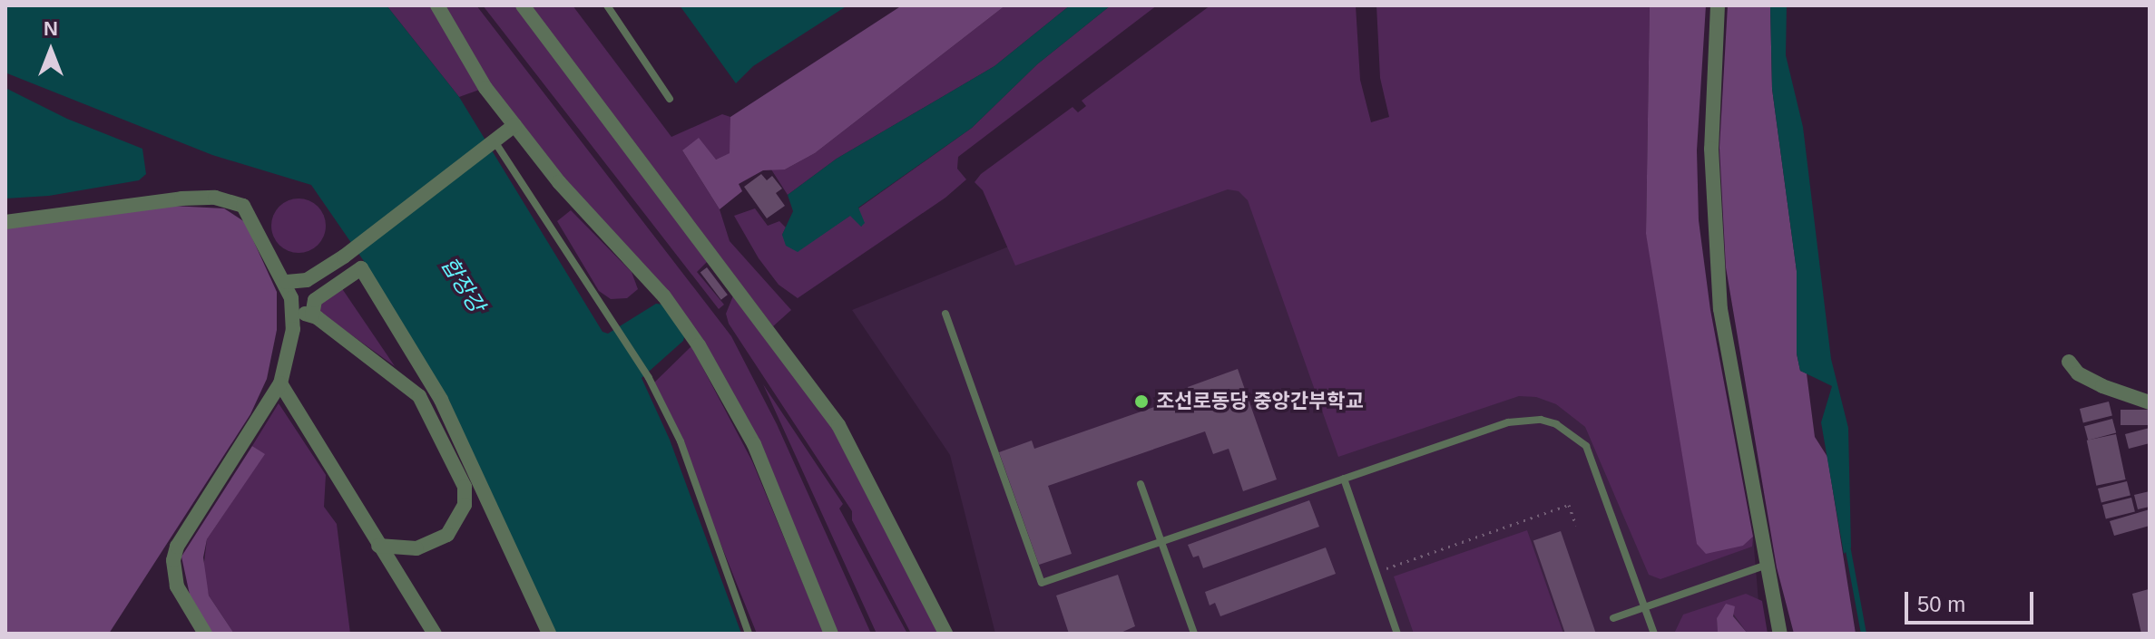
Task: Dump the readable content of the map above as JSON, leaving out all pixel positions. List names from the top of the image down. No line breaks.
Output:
{"water":["합장강"],"places":["조선로동당 중앙간부학교"],"scale_bar":"50 m","north":"top"}
